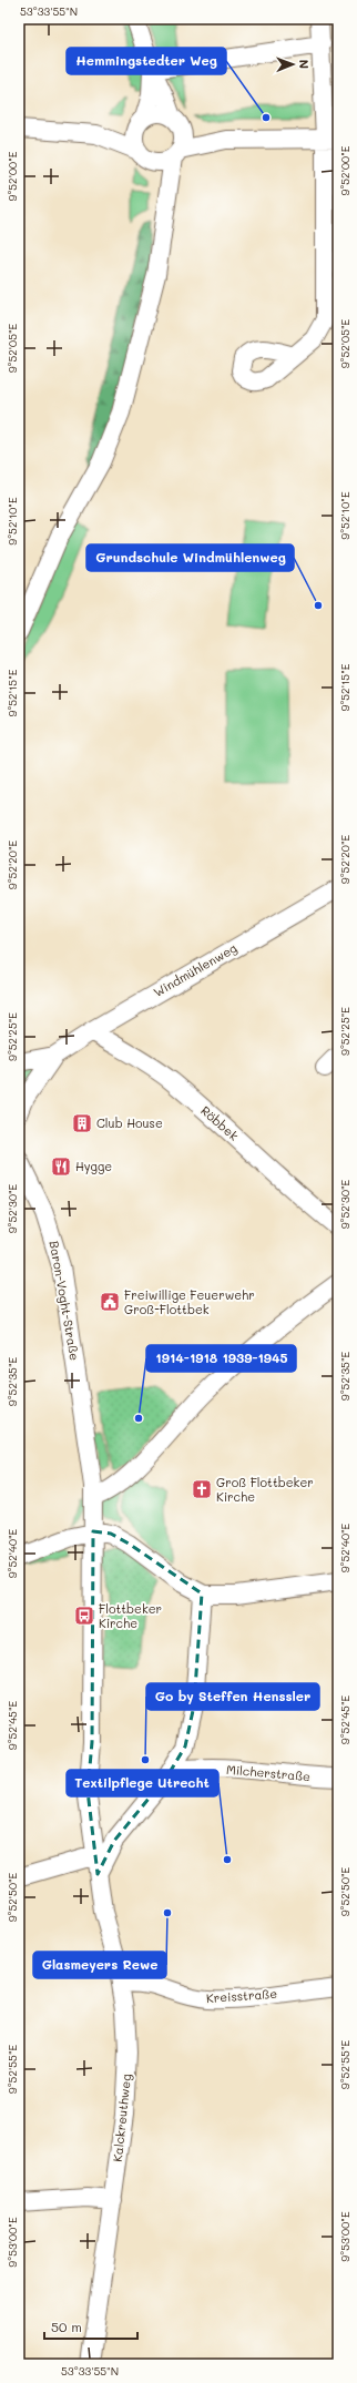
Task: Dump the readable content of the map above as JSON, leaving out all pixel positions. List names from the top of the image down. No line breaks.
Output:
{"streets":{"street":["Windmühlenweg","Röbbek","Baron-Voght-Straße","Milcherstraße","Kreisstraße","Kalckreuthweg"]},"crossings":[["Windmühlenweg","Röbbek"],["Baron-Voght-Straße","Kalckreuthweg"],["Kreisstraße","Kalckreuthweg"]],"places":{"other":["Hemmingstedter Weg","Grundschule Windmühlenweg","1914-1918 1939-1945","Go by Steffen Henssler","Textilpflege Utrecht","Glasmeyers Rewe"],"building":["Club House"],"restaurant":["Hygge"],"public building":["Freiwillige Feuerwehr Groß-Flottbek"],"church":["Groß Flottbeker Kirche"],"bus stop":["Flottbeker Kirche"]},"scale_bar":"50 m","north":"right","coordinates":["53°33'55\"N","9°52'00\"E","9°52'05\"E","9°52'10\"E","9°52'15\"E","9°52'20\"E","9°52'25\"E","9°52'30\"E","9°52'35\"E","9°52'40\"E","9°52'45\"E","9°52'50\"E","9°52'55\"E","9°53'00\"E"]}
